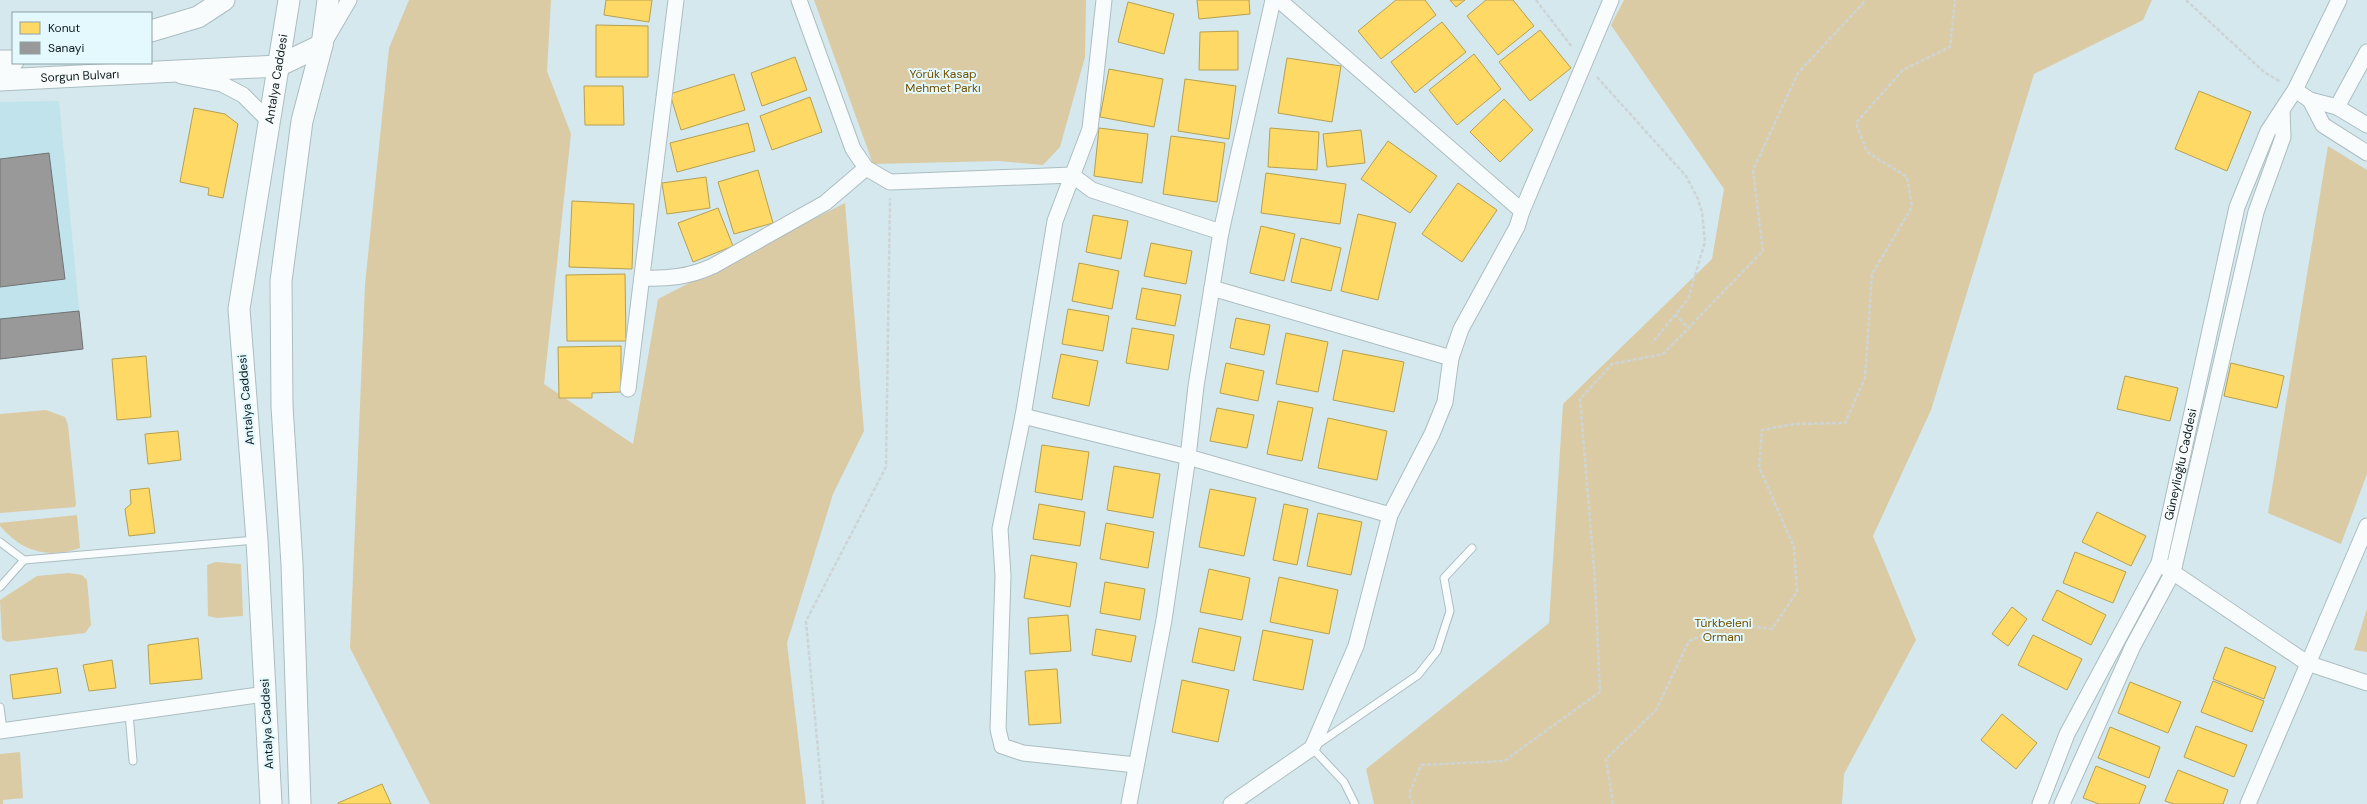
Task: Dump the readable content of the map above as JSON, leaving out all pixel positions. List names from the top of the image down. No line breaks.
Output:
{"streets":{"main road":["Sorgun Bulvarı","Antalya Caddesi"],"street":["Güneylioğlu Caddesi"]},"crossings":[["Sorgun Bulvarı","Antalya Caddesi"]],"parks":["Yörük Kasap Mehmet Parkı","Türkbeleni Ormanı"],"legend":["Konut","Sanayi"]}
